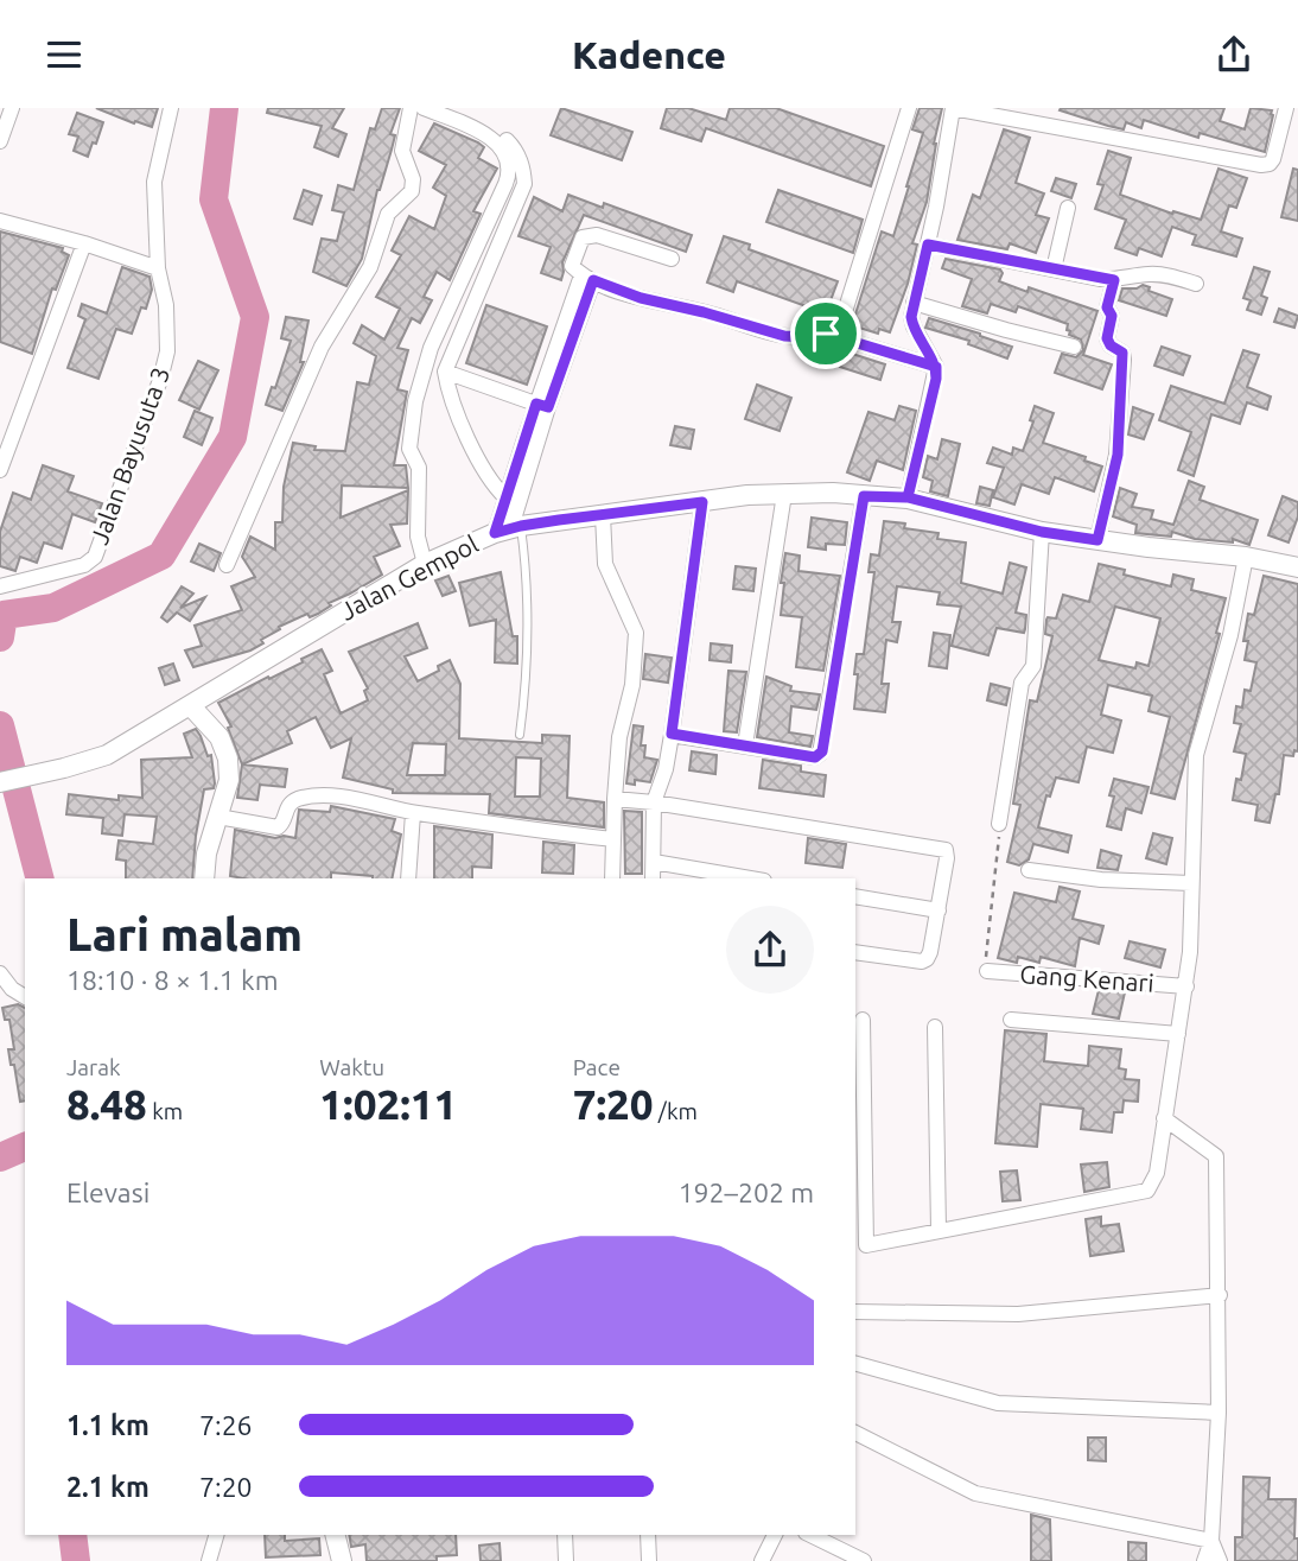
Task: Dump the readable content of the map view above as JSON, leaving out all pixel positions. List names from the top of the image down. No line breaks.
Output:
{"streets":{"main road":["Jalan Gempol"],"street":["Jalan Bayusuta 3","Gang Kenari"]},"page":{"header":"Kadence","heading":["Lari malam","18:10 · 8 × 1.1 km"],"stats":[["Jarak","8.48 km"],["Waktu","1:02:11"],["Pace","7:20 /km"]],"chart":["Elevasi","192–202 m"],"list":[{"name":"1.1 km","note":"7:26"},{"name":"2.1 km","note":"7:20"}]}}
